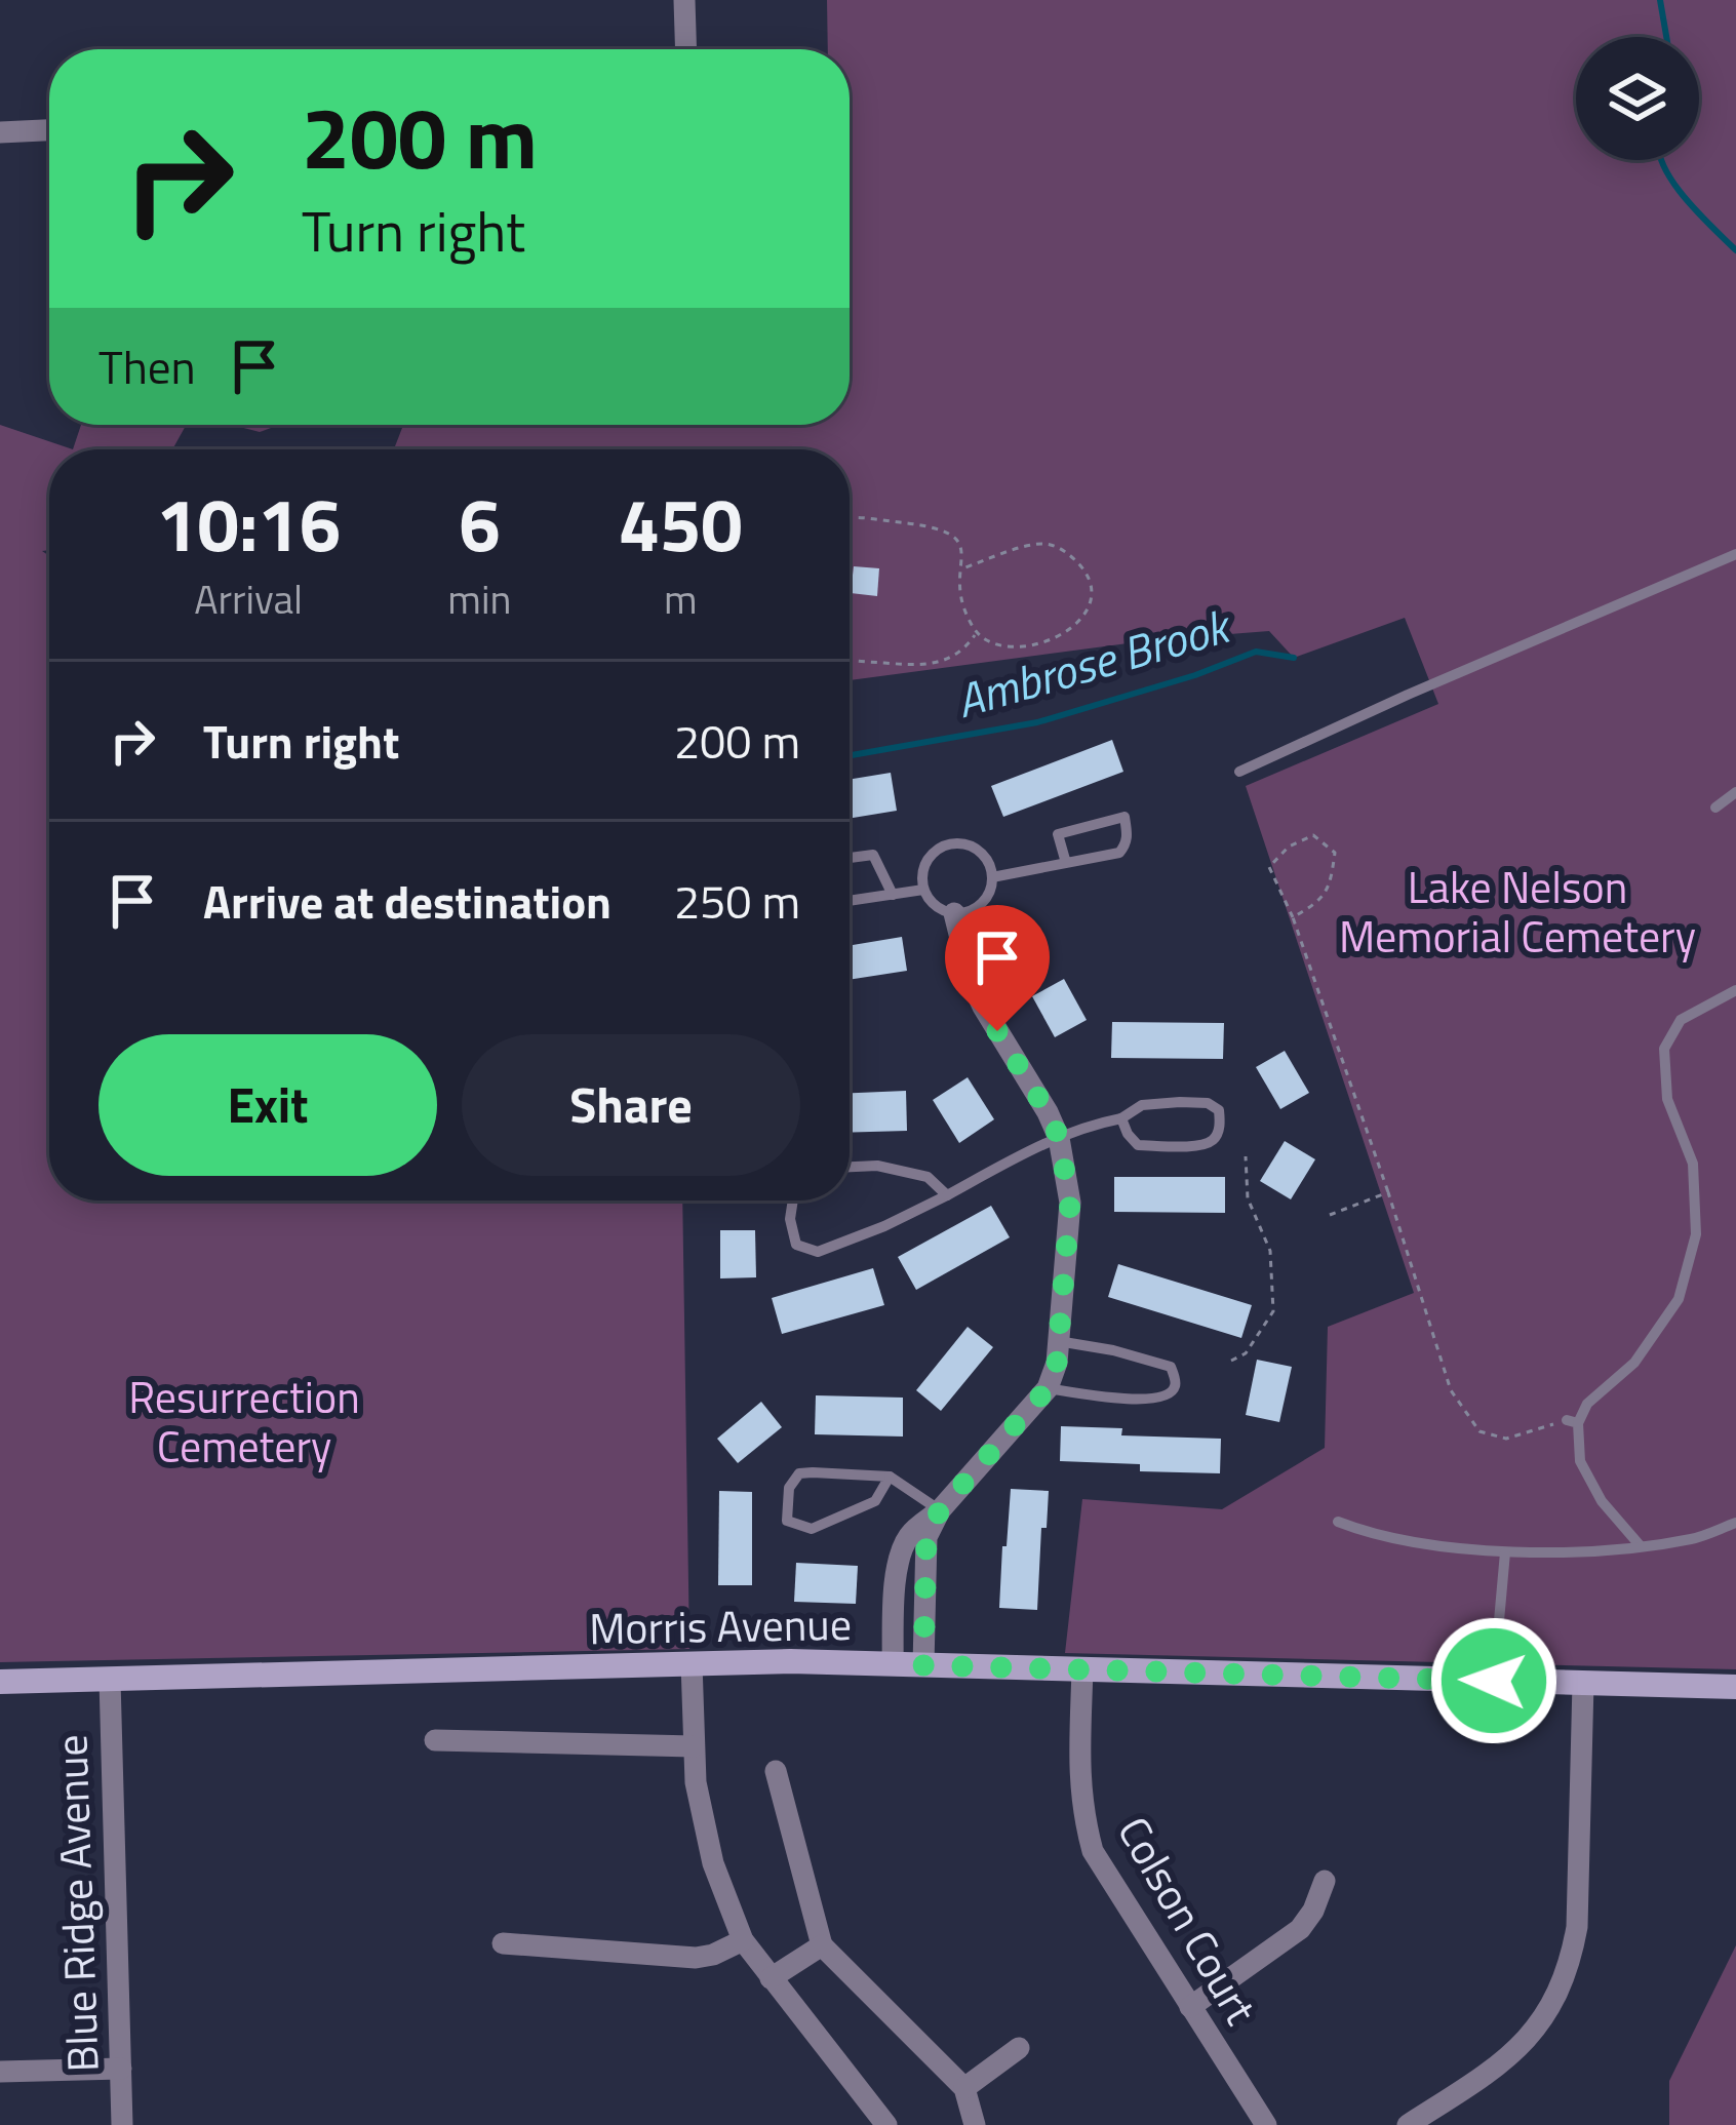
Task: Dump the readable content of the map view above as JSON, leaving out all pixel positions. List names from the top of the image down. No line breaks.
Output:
{"streets":{"street":["Morris Avenue","Blue Ridge Avenue","Colson Court"]},"crossings":[["Morris Avenue","Blue Ridge Avenue"],["Morris Avenue","Colson Court"]],"water":["Ambrose Brook"],"parks":["Lake Nelson Memorial Cemetery","Resurrection Cemetery"],"page":{"turn":["200 m","Turn right"],"then":"Then","eta":["10:16","Arrival","6","min","450","m"],"list":[{"name":"Turn right","value":"200 m"},{"name":"Arrive at destination","value":"250 m"}],"buttons":["Exit","Share"]}}
